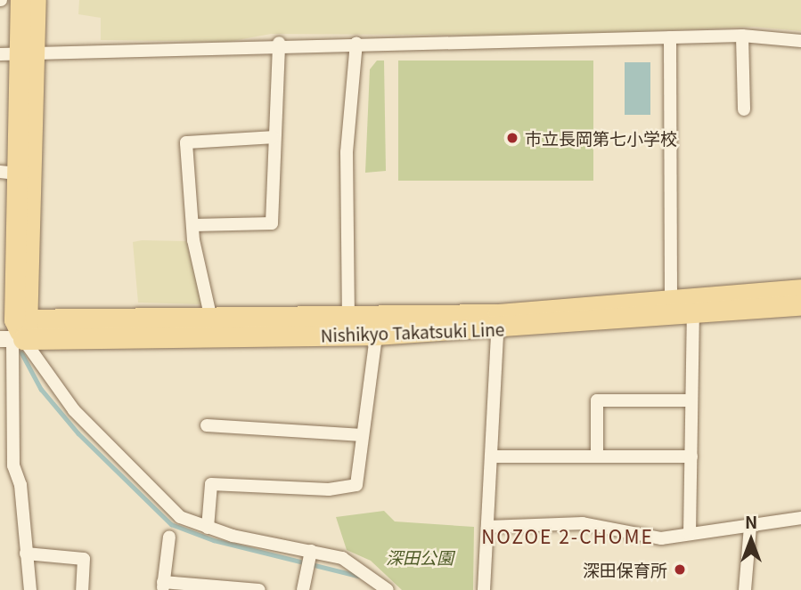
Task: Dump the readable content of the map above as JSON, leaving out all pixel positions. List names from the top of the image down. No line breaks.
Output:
{"streets":{"main road":["Nishikyo Takatsuki Line"]},"districts":["NOZOE 2-CHOME"],"parks":["深田公園"],"places":["市立長岡第七小学校","深田保育所"],"north":"top"}
